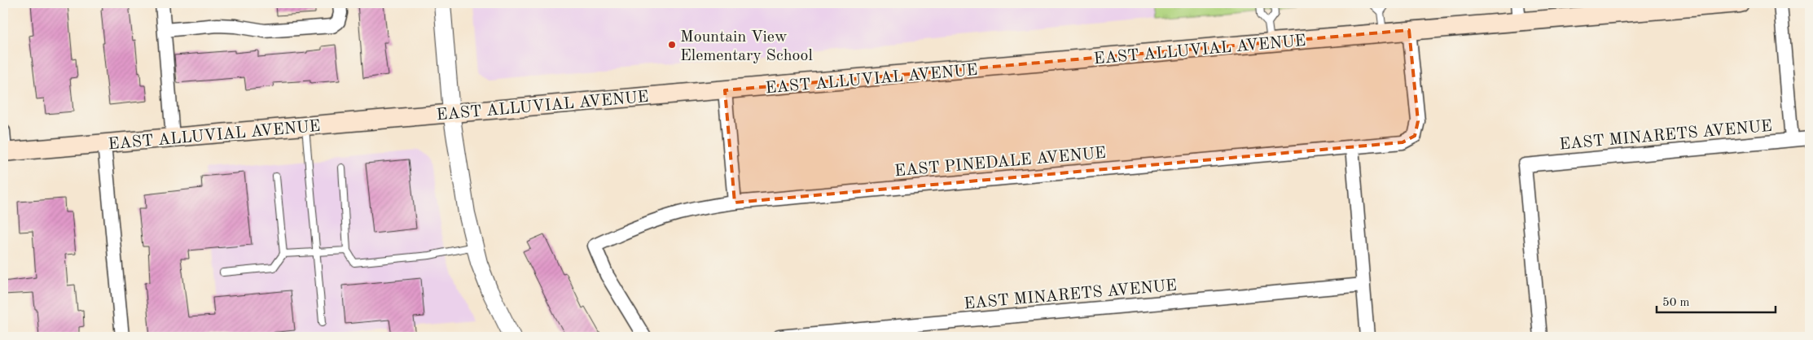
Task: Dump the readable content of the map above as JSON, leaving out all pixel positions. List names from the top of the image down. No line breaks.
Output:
{"streets":{"main road":["EAST ALLUVIAL AVENUE"],"street":["EAST MINARETS AVENUE","EAST PINEDALE AVENUE"]},"crossings":[["EAST ALLUVIAL AVENUE","EAST PINEDALE AVENUE"]],"places":["Mountain View Elementary School"],"scale_bar":"50 m"}
